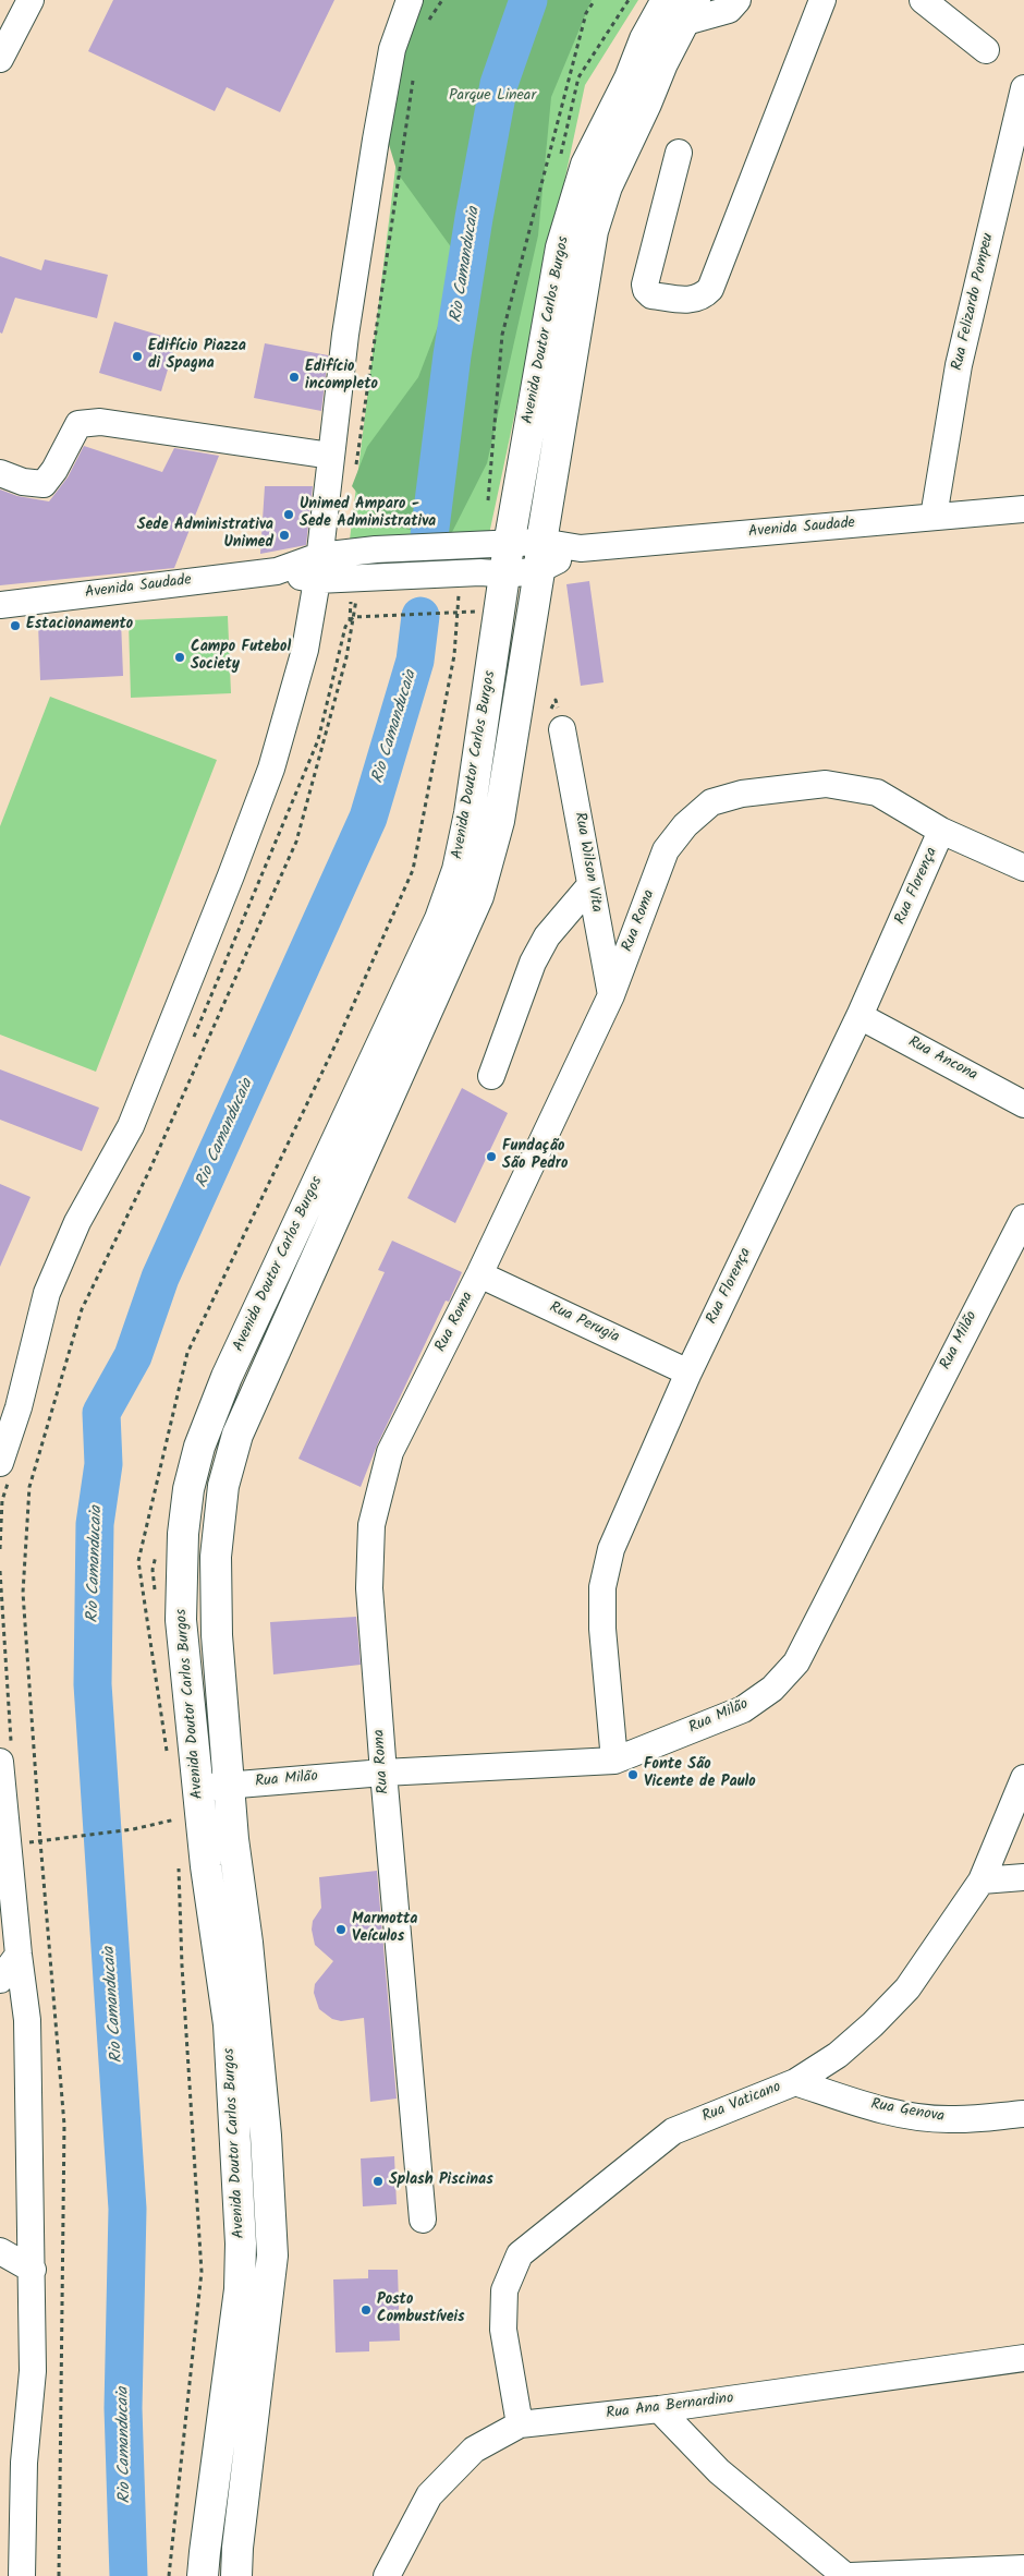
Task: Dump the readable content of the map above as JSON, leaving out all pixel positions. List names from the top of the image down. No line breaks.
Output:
{"streets":{"main road":["Avenida Doutor Carlos Burgos"],"street":["Rua Felizardo Pompeu","Avenida Saudade","Rua Wilson Vita","Rua Florença","Rua Roma","Rua Ancona","Rua Perugia","Rua Milão","Rua Vaticano","Rua Genova","Rua Ana Bernardino"]},"crossings":[["Rua Felizardo Pompeu","Avenida Saudade"],["Avenida Doutor Carlos Burgos","Avenida Saudade"],["Avenida Doutor Carlos Burgos","Rua Milão"],["Rua Wilson Vita","Rua Roma"],["Rua Florença","Rua Roma"],["Rua Florença","Rua Ancona"],["Rua Florença","Rua Perugia"],["Rua Florença","Rua Milão"],["Rua Roma","Rua Perugia"],["Rua Roma","Rua Milão"],["Rua Vaticano","Rua Genova"],["Rua Vaticano","Rua Ana Bernardino"]],"water":["Rio Camanducaia"],"parks":["Parque Linear"],"places":["Edifício Piazza di Spagna","Edifício incompleto","Unimed Amparo - Sede Administrativa","Sede Administrativa Unimed","Estacionamento","Campo Futebol Society","Fundação São Pedro","Fonte São Vicente de Paulo","Marmotta Veículos","Splash Piscinas","Posto Combustíveis"]}
